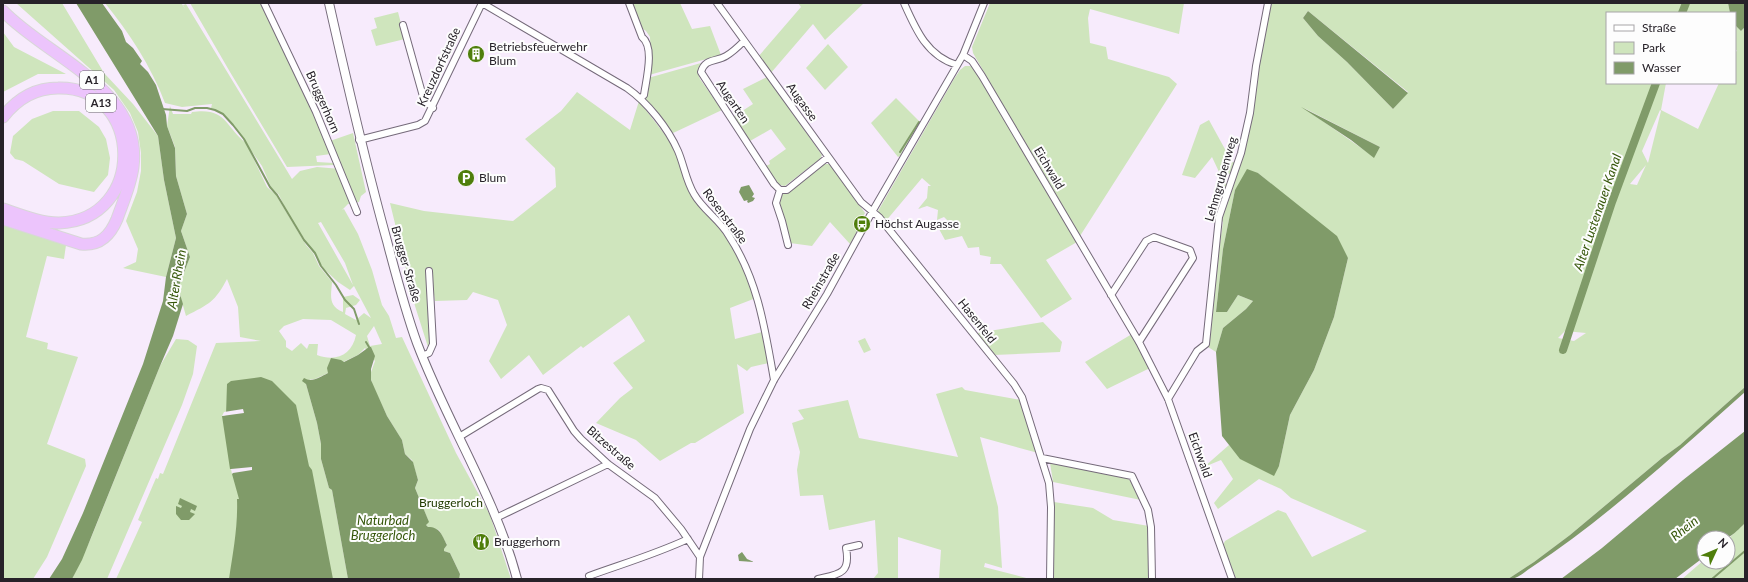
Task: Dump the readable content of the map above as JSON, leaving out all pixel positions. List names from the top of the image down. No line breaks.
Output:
{"streets":{"highway":["A1","A13"],"main road":["Brugger Straße"],"street":["Kreuzdorfstraße","Bruggerhorn","Augarten","Augasse","Eichwald","Lehmgrubenweg","Rosenstraße","Rheinstraße","Hasenfeld","Bitzestraße"]},"crossings":[["Kreuzdorfstraße","Rosenstraße"],["Kreuzdorfstraße","Brugger Straße"],["Augarten","Augasse"],["Augasse","Rheinstraße"],["Augasse","Hasenfeld"],["Eichwald","Lehmgrubenweg"],["Eichwald","Rheinstraße"],["Rosenstraße","Rheinstraße"],["Brugger Straße","Bitzestraße"],["Rheinstraße","Hasenfeld"],["Rheinstraße","Bitzestraße"]],"water":["Alter Lustenauer Kanal","Alter Rhein","Naturbad Bruggerloch","Rhein"],"parks":["Bruggerloch"],"places":{"building":["Betriebsfeuerwehr Blum"],"parking":["Blum"],"bus stop":["Höchst Augasse"],"restaurant":["Bruggerhorn"]},"legend":["Straße","Park","Wasser"],"north":"top right"}
